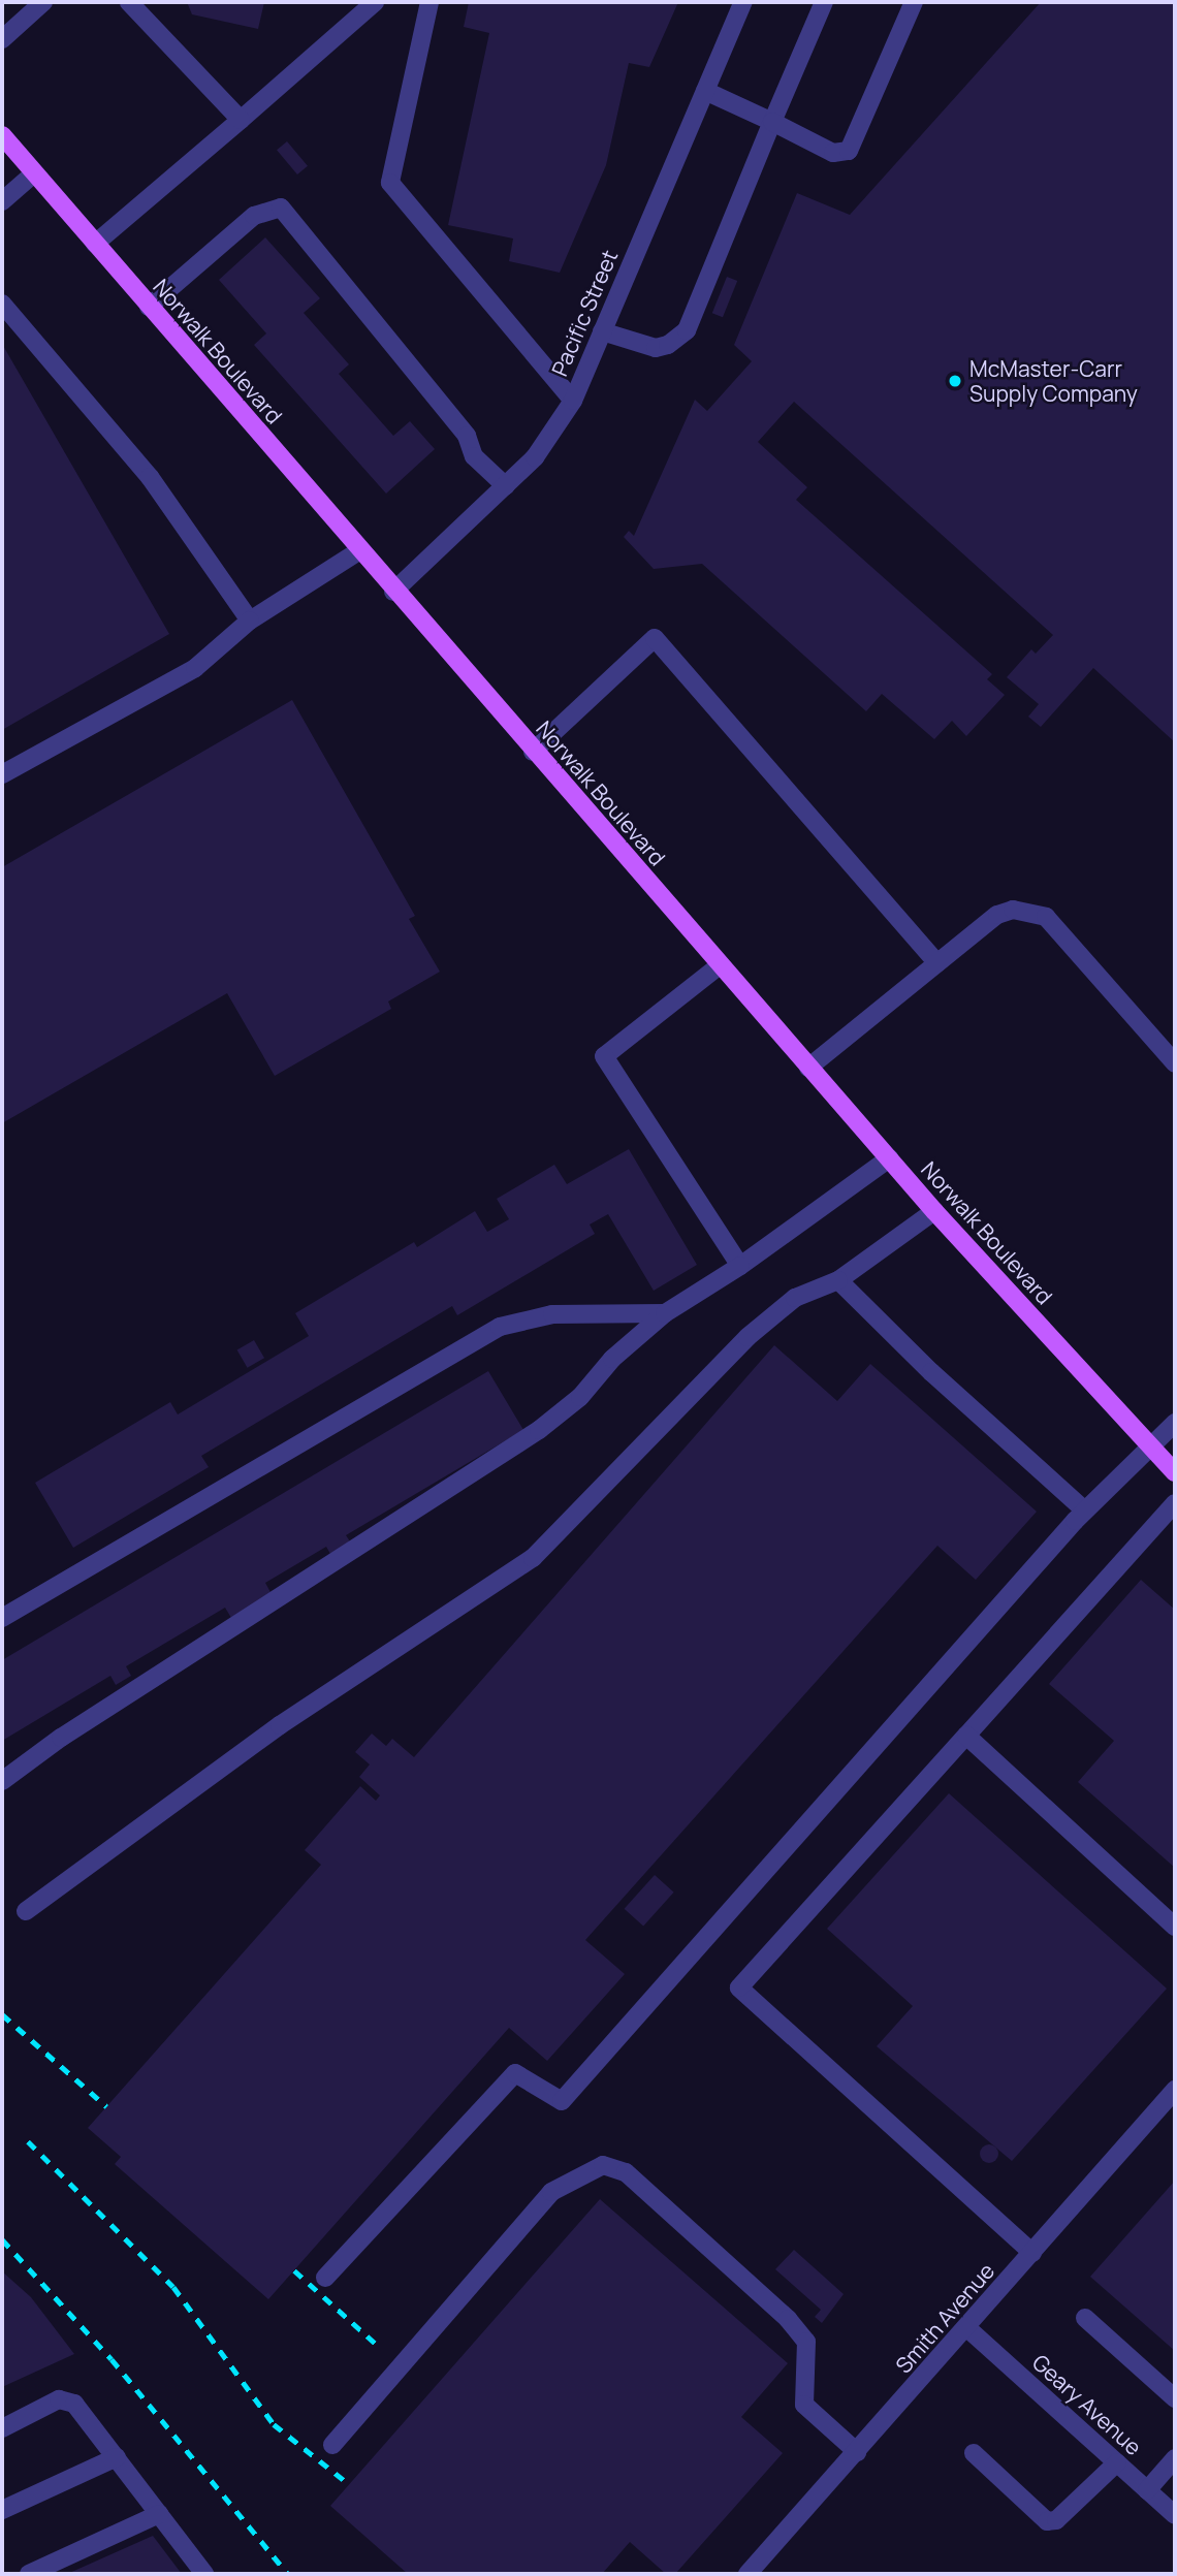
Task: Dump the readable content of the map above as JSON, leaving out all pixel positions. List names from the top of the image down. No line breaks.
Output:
{"streets":{"main road":["Norwalk Boulevard"],"street":["Pacific Street","Smith Avenue","Geary Avenue"]},"crossings":[["Pacific Street","Norwalk Boulevard"],["Smith Avenue","Geary Avenue"]],"places":["McMaster-Carr Supply Company"]}
